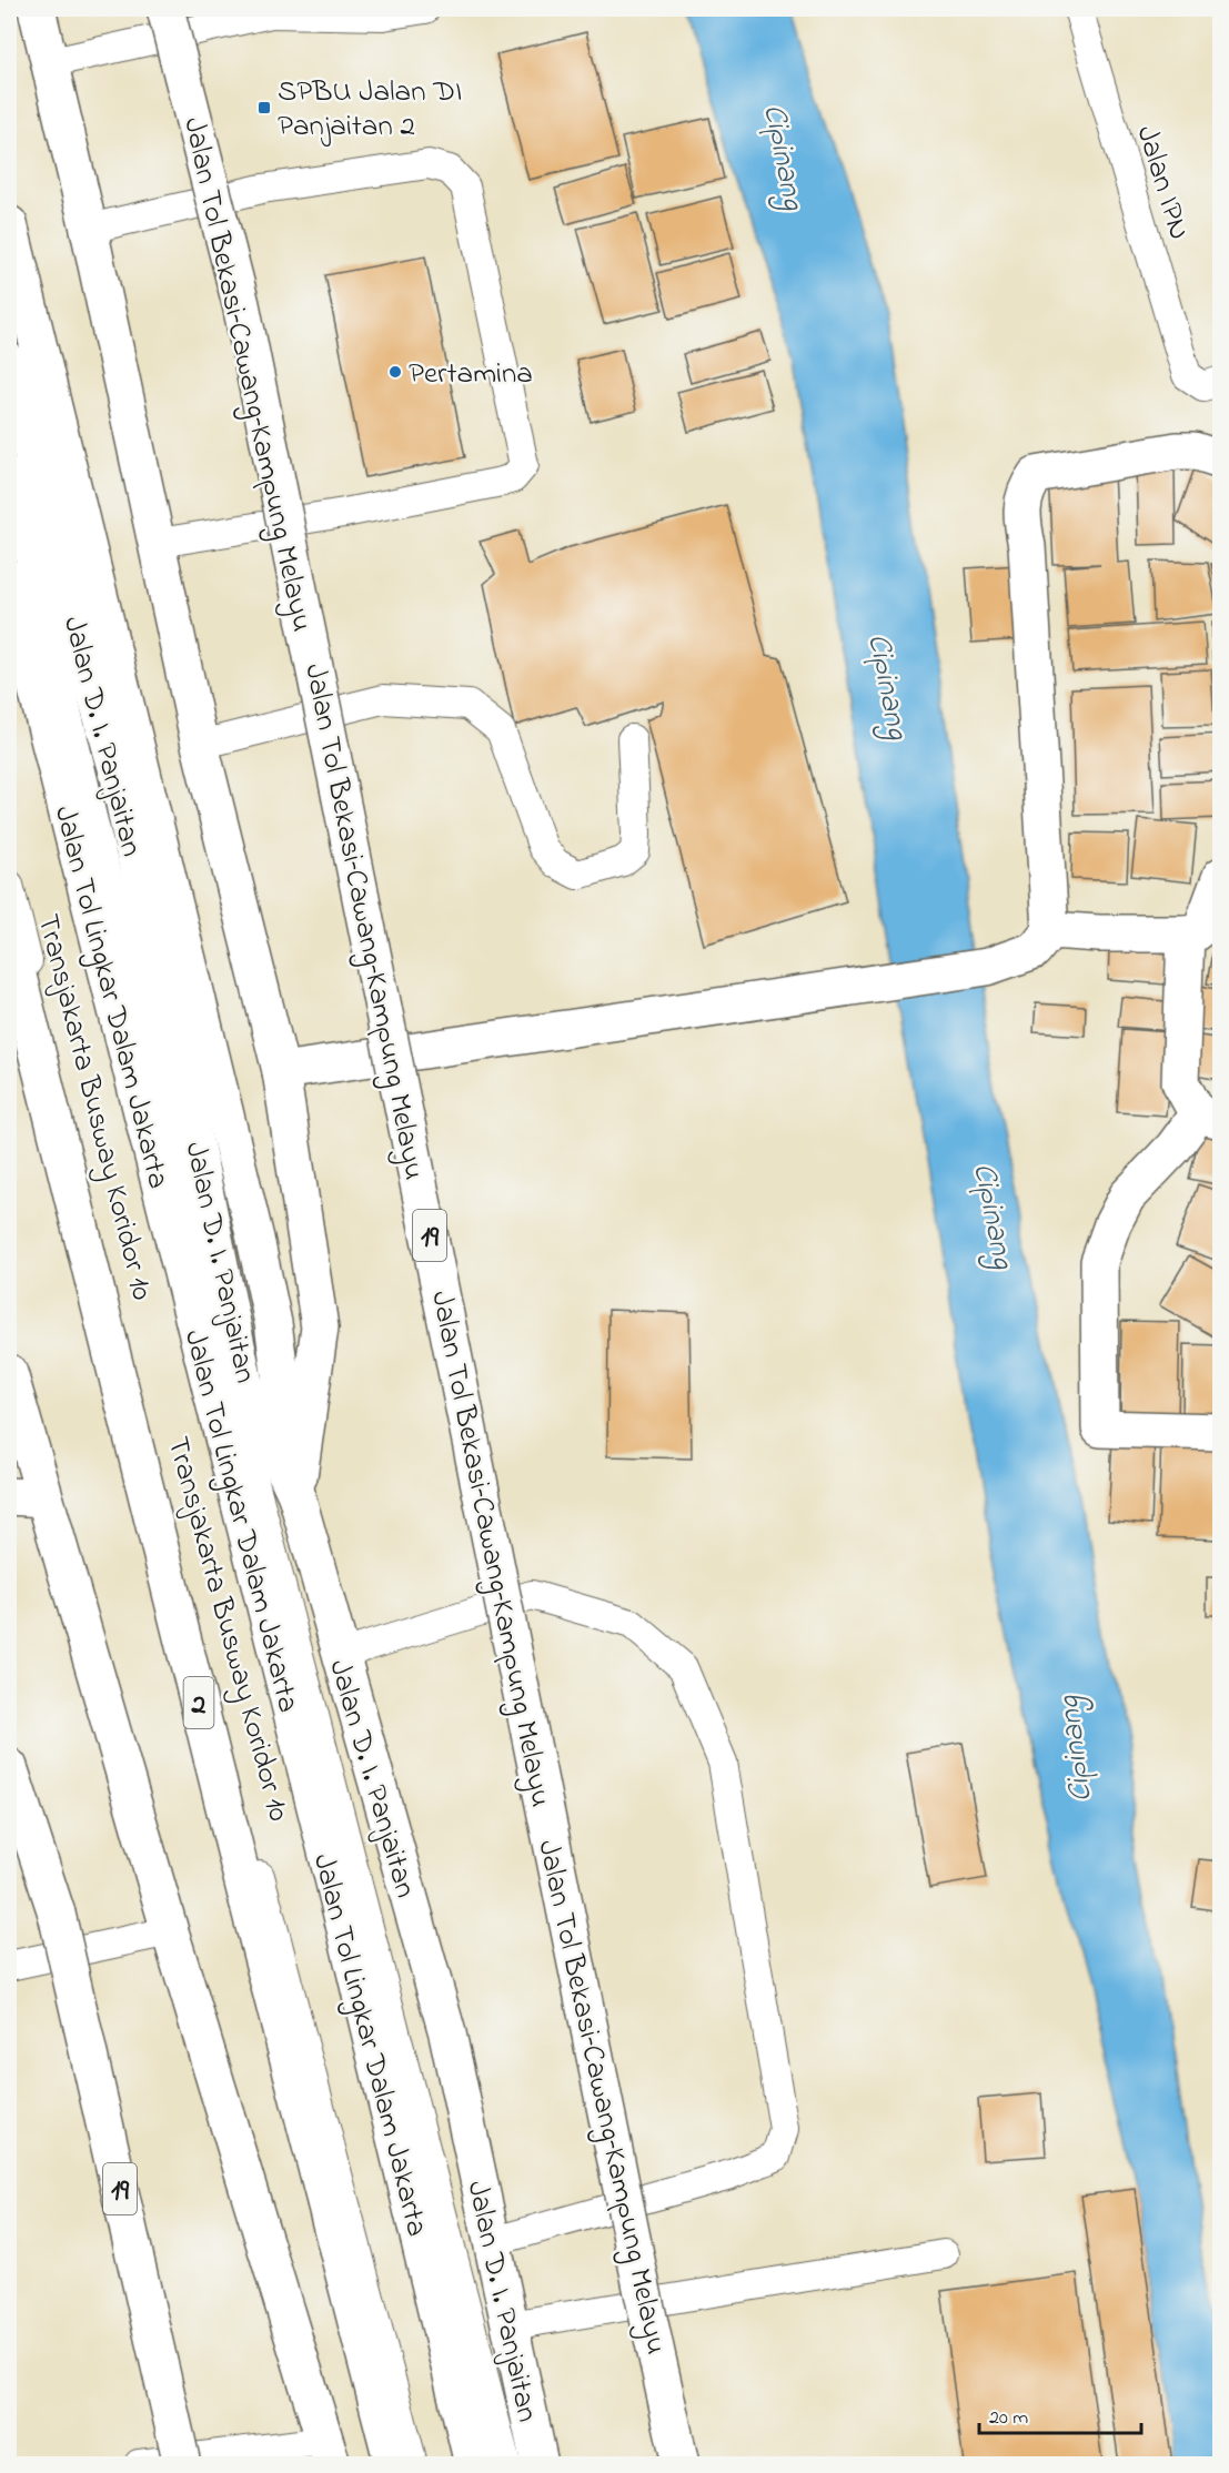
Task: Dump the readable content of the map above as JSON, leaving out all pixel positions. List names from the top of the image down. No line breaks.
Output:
{"streets":{"main road":["Jalan Tol Bekasi–Cawang–Kampung Melayu","Jalan D. I. Panjaitan","Jalan Tol Lingkar Dalam Jakarta","19","2"],"lane":["Jalan IPN","Transjakarta Busway Koridor 10"]},"water":["Cipinang"],"places":{"transit":["SPBU Jalan DI Panjaitan 2"],"other":["Pertamina"]},"scale_bar":"20 m"}
